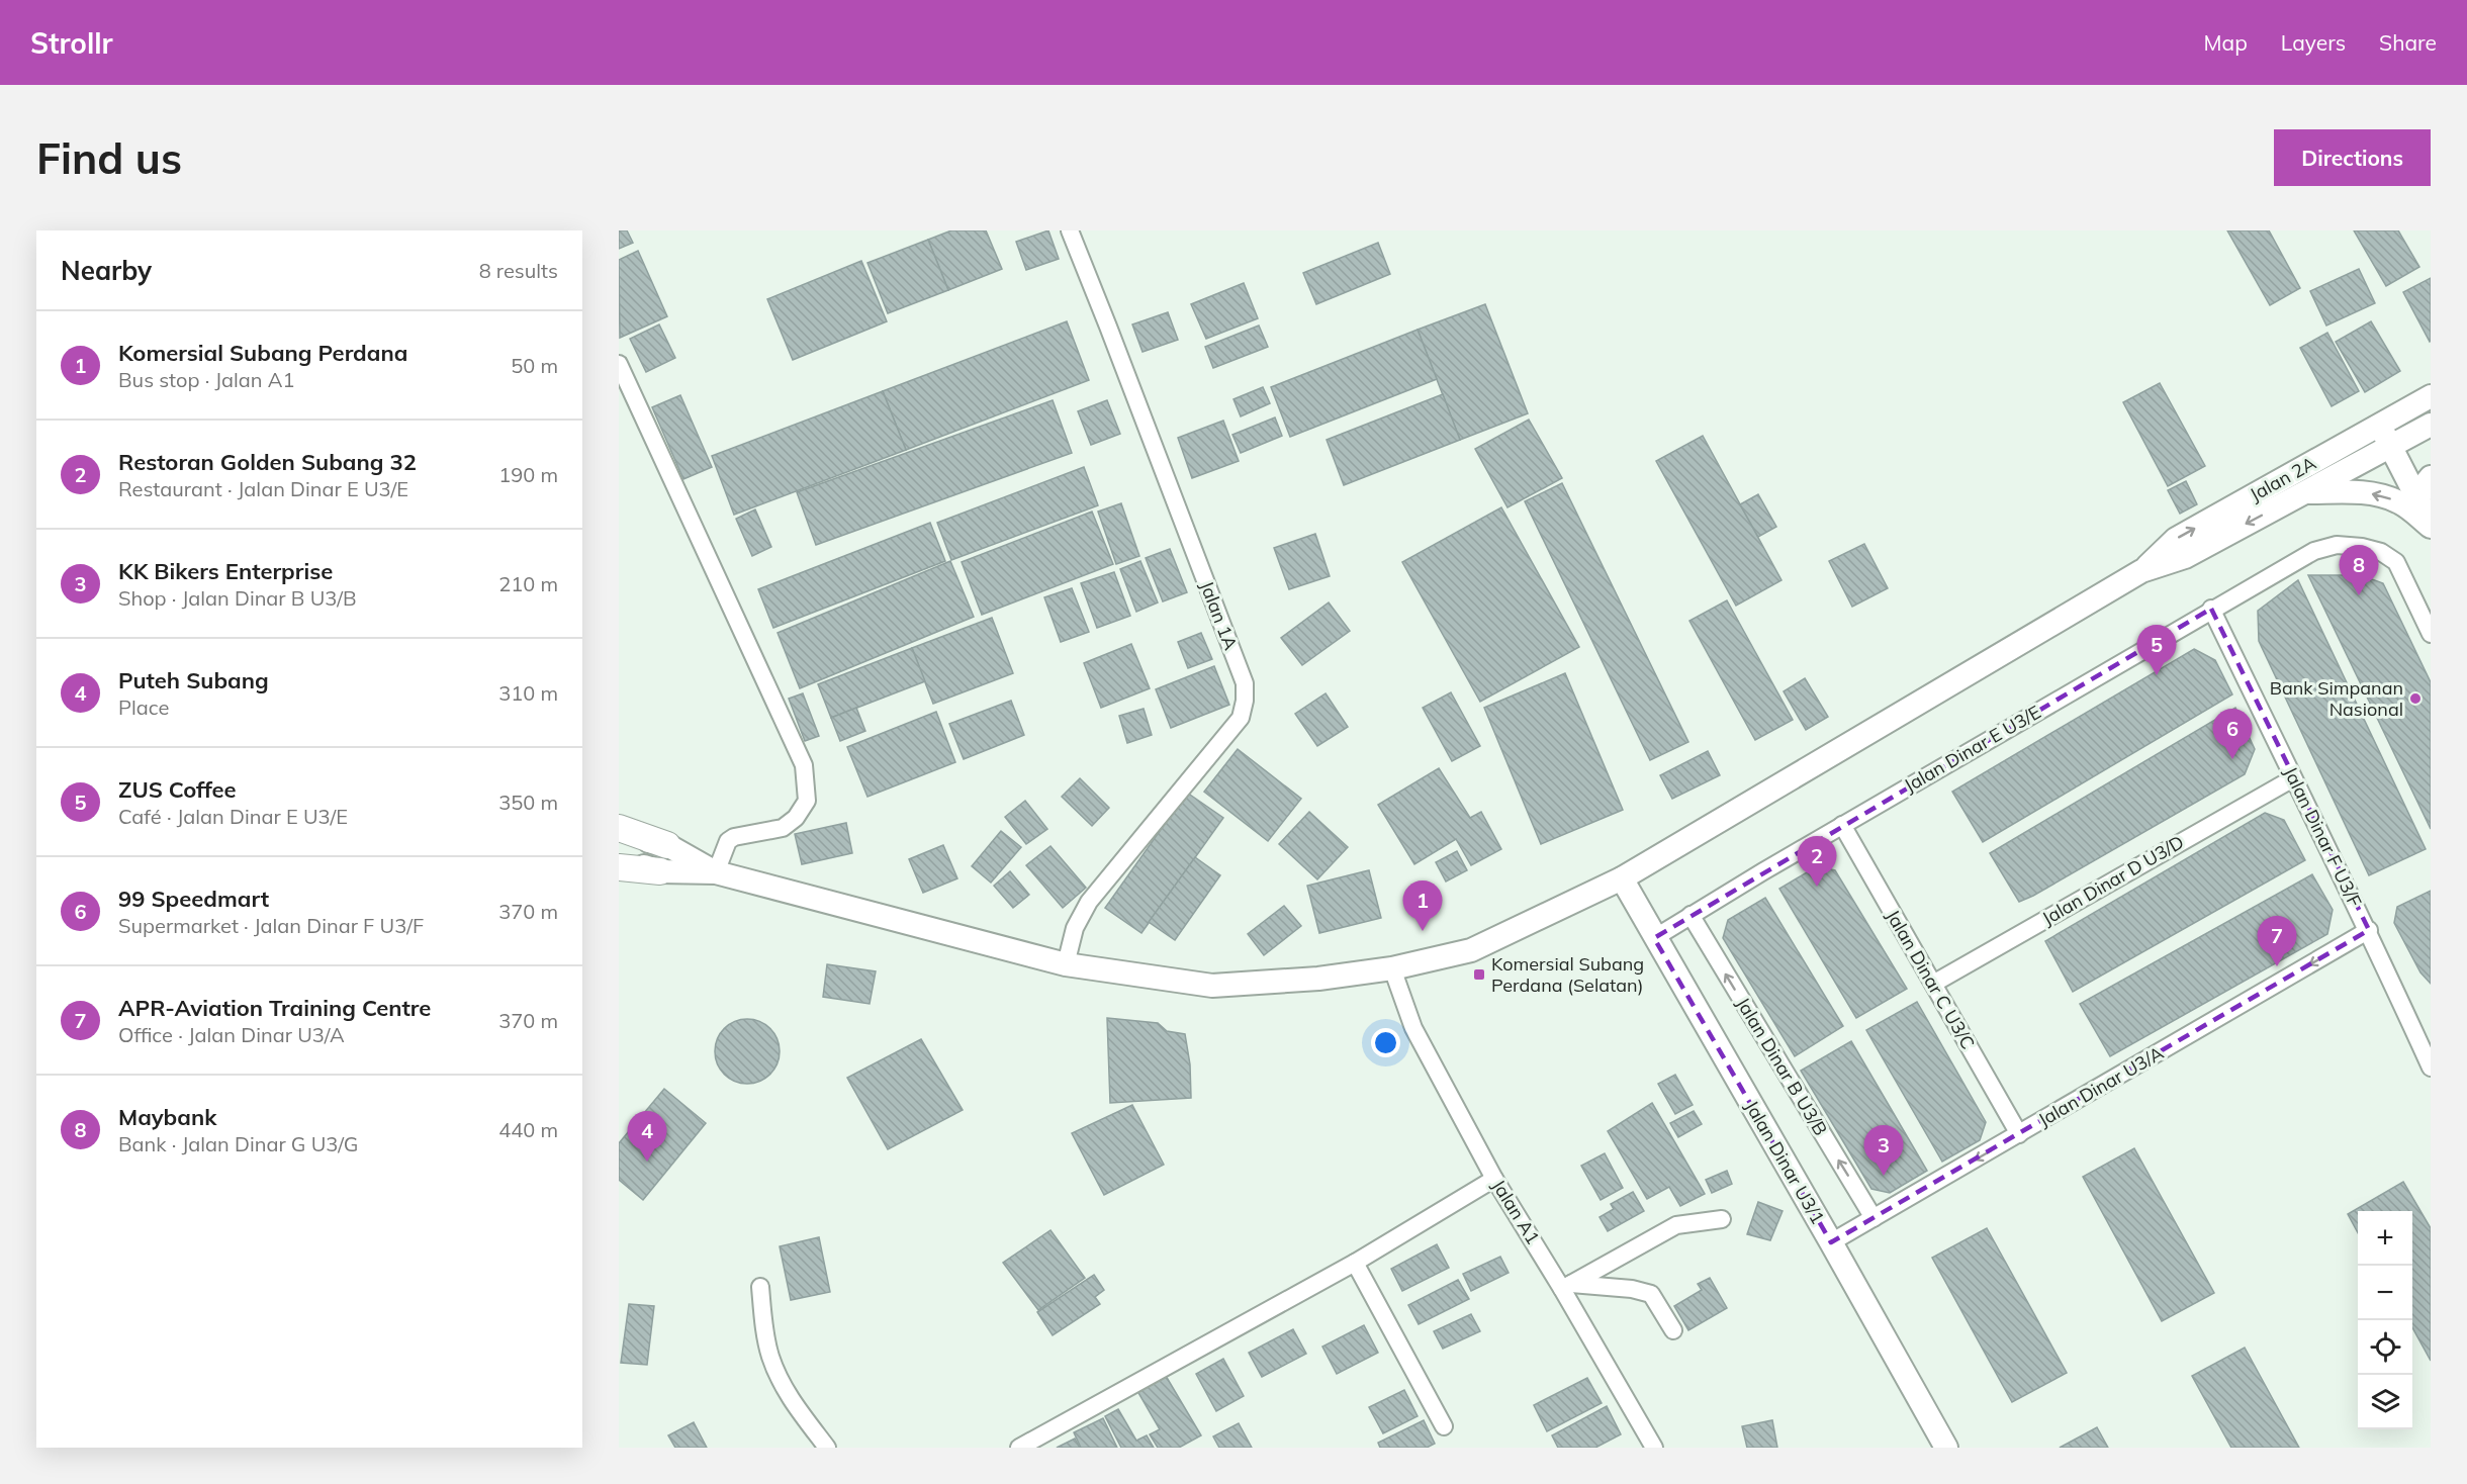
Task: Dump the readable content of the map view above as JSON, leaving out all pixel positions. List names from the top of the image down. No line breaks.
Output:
{"streets":{"street":["Jalan 2A","Jalan 1A","Jalan Dinar E U3/E","Jalan Dinar F U3/F","Jalan Dinar D U3/D","Jalan Dinar C U3/C","Jalan Dinar B U3/B","Jalan Dinar U3/A","Jalan Dinar U3/1","Jalan A1"]},"crossings":[["Jalan Dinar E U3/E","Jalan Dinar F U3/F"],["Jalan Dinar E U3/E","Jalan Dinar C U3/C"],["Jalan Dinar E U3/E","Jalan Dinar B U3/B"],["Jalan Dinar E U3/E","Jalan Dinar U3/1"],["Jalan Dinar F U3/F","Jalan Dinar D U3/D"],["Jalan Dinar F U3/F","Jalan Dinar U3/A"],["Jalan Dinar D U3/D","Jalan Dinar C U3/C"],["Jalan Dinar C U3/C","Jalan Dinar U3/A"],["Jalan Dinar B U3/B","Jalan Dinar U3/A"],["Jalan Dinar U3/A","Jalan Dinar U3/1"]],"one_way":["Jalan Dinar B U3/B","Jalan Dinar U3/A"],"places":{"other":["Bank Simpanan Nasional"],"transit":["Komersial Subang Perdana (Selatan)"]},"page":{"header":"Strollr","nav":["Map","Layers","Share"],"buttons":"Directions","title":"Find us","heading":["Nearby","8 results"],"list":[{"mark":"1","name":"Komersial Subang Perdana","note":"Bus stop · Jalan A1","value":"50 m"},{"mark":"2","name":"Restoran Golden Subang 32","note":"Restaurant · Jalan Dinar E U3/E","value":"190 m"},{"mark":"3","name":"KK Bikers Enterprise","note":"Shop · Jalan Dinar B U3/B","value":"210 m"},{"mark":"4","name":"Puteh Subang","note":"Place","value":"310 m"},{"mark":"5","name":"ZUS Coffee","note":"Café · Jalan Dinar E U3/E","value":"350 m"},{"mark":"6","name":"99 Speedmart","note":"Supermarket · Jalan Dinar F U3/F","value":"370 m"},{"mark":"7","name":"APR-Aviation Training Centre","note":"Office · Jalan Dinar U3/A","value":"370 m"},{"mark":"8","name":"Maybank","note":"Bank · Jalan Dinar G U3/G","value":"440 m"}],"pins":["8","5","6","2","1","7","4","3"],"map_buttons":["+","−"]}}
